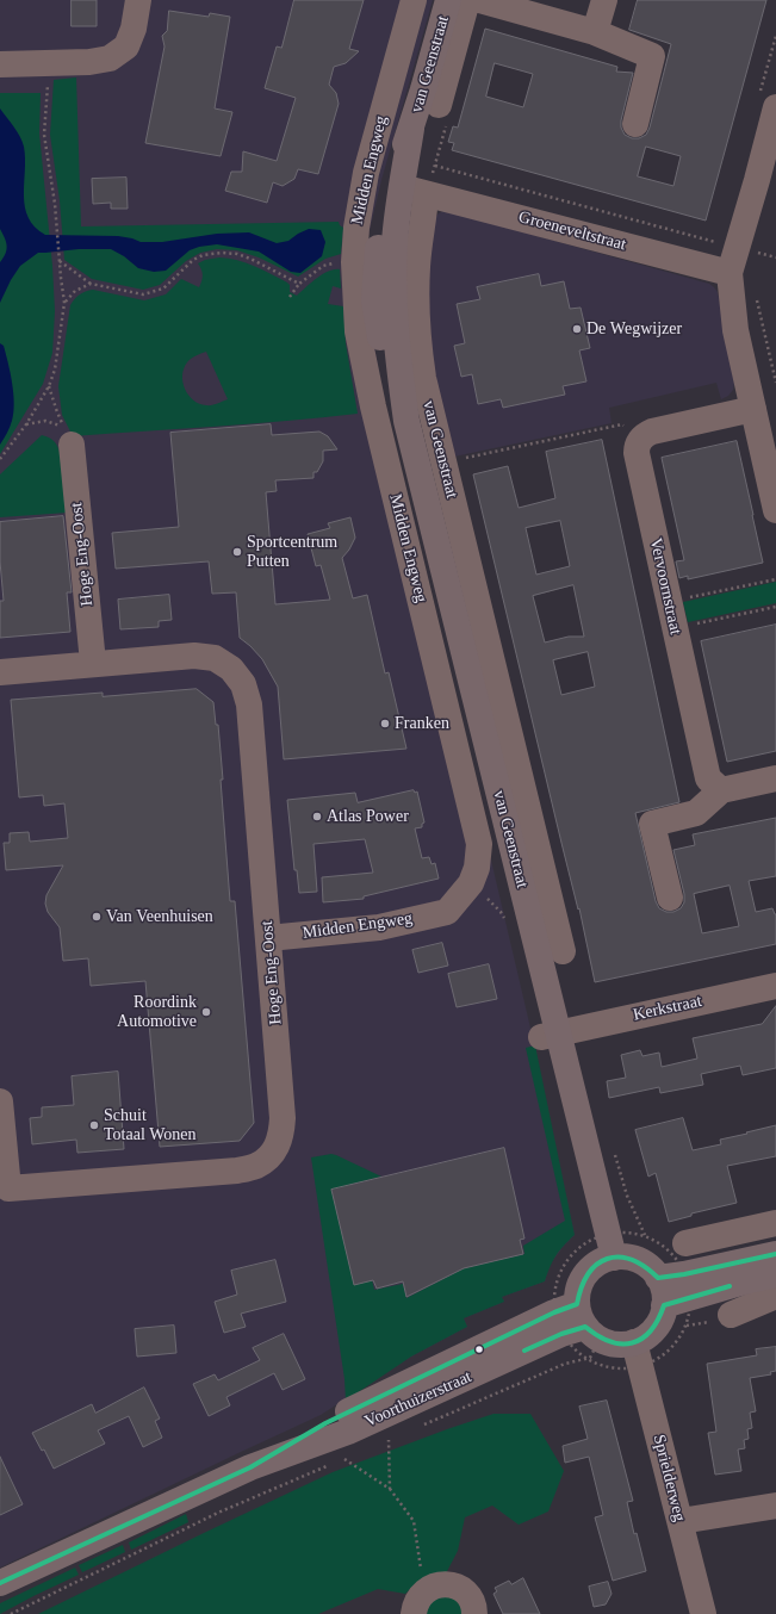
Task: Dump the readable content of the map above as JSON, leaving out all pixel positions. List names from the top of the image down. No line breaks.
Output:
{"streets":{"main road":["van Geenstraat","Voorthuizerstraat"],"street":["Midden Engweg","Groeneveltstraat","Hoge Eng-Oost","Vervoornstraat","Kerkstraat","Sprielderweg"]},"crossings":[["van Geenstraat","Groeneveltstraat"],["van Geenstraat","Kerkstraat"],["van Geenstraat","Voorthuizerstraat"],["van Geenstraat","Sprielderweg"],["Midden Engweg","Hoge Eng-Oost"],["Voorthuizerstraat","Sprielderweg"]],"places":["De Wegwijzer","Sportcentrum Putten","Franken","Atlas Power","Van Veenhuisen","Roordink Automotive","Schuit Totaal Wonen"]}
